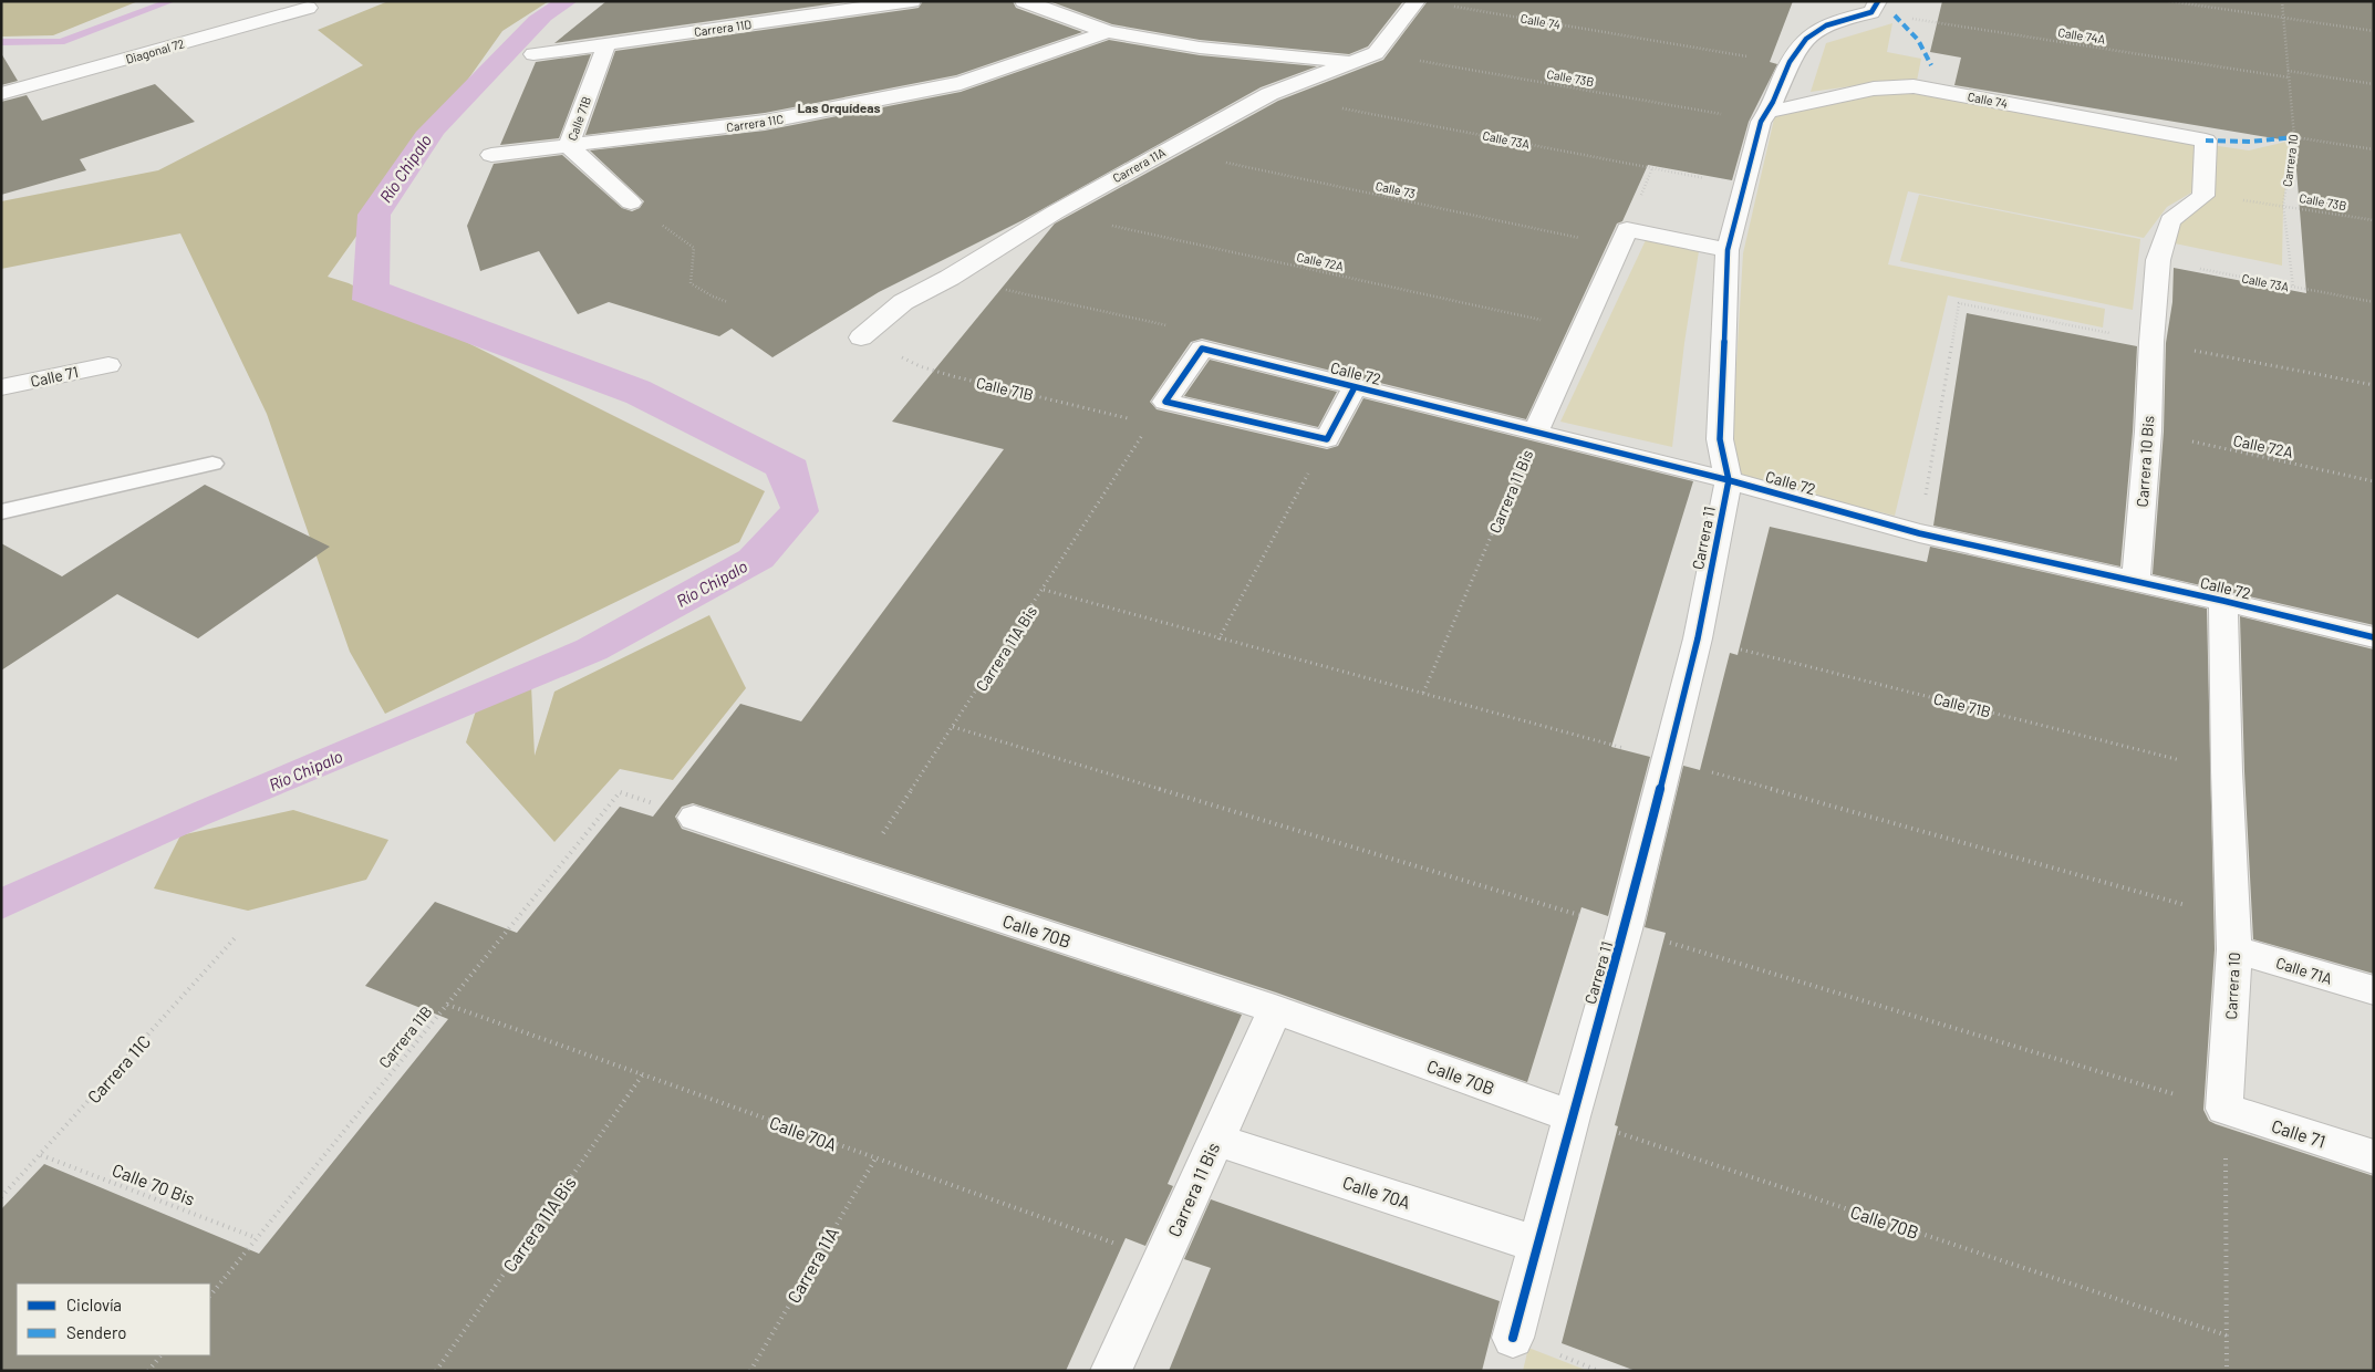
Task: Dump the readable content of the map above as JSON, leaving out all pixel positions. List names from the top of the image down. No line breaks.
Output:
{"streets":{"street":["Calle 74","Carrera 11D","Diagonal 72","Calle 71B","Carrera 11C","Carrera 10","Carrera 11A","Calle 72","Calle 71","Carrera 10 Bis","Carrera 11 Bis","Carrera 11","Calle 70B","Calle 71A","Calle 70A"],"path":["Calle 74A","Calle 73B","Calle 73A","Calle 73","Calle 72A","Carrera 11A Bis","Carrera 11B","Calle 70 Bis"]},"crossings":[["Calle 74","Calle 73B"],["Calle 74","Carrera 11"],["Carrera 11D","Calle 71B"],["Calle 74A","Carrera 10"],["Calle 74A","Carrera 11"],["Calle 73B","Carrera 10"],["Calle 73B","Carrera 11A"],["Calle 73B","Carrera 11"],["Calle 71B","Carrera 11C"],["Calle 71B","Carrera 10"],["Calle 71B","Carrera 11A"],["Calle 71B","Carrera 11"],["Carrera 11C","Calle 70 Bis"],["Calle 73A","Carrera 10"],["Calle 73A","Carrera 11A"],["Calle 73A","Carrera 10 Bis"],["Calle 73A","Carrera 11"],["Carrera 10","Calle 72"],["Carrera 10","Calle 71"],["Carrera 10","Calle 71A"],["Carrera 11A","Calle 73"],["Carrera 11A","Calle 72A"],["Carrera 11A","Calle 70A"],["Calle 73","Carrera 11 Bis"],["Calle 72A","Carrera 10 Bis"],["Calle 72A","Carrera 11 Bis"],["Calle 72","Carrera 10 Bis"],["Calle 72","Carrera 11 Bis"],["Calle 72","Carrera 11"],["Carrera 11 Bis","Calle 70B"],["Carrera 11 Bis","Calle 70A"],["Carrera 11","Calle 70B"],["Carrera 11","Calle 70A"],["Carrera 11A Bis","Calle 70B"],["Carrera 11A Bis","Calle 70A"],["Carrera 11B","Calle 70A"],["Carrera 11B","Calle 70 Bis"]],"districts":["Las Orquídeas"],"water":["Río Chipalo"],"legend":["Ciclovía","Sendero"]}
